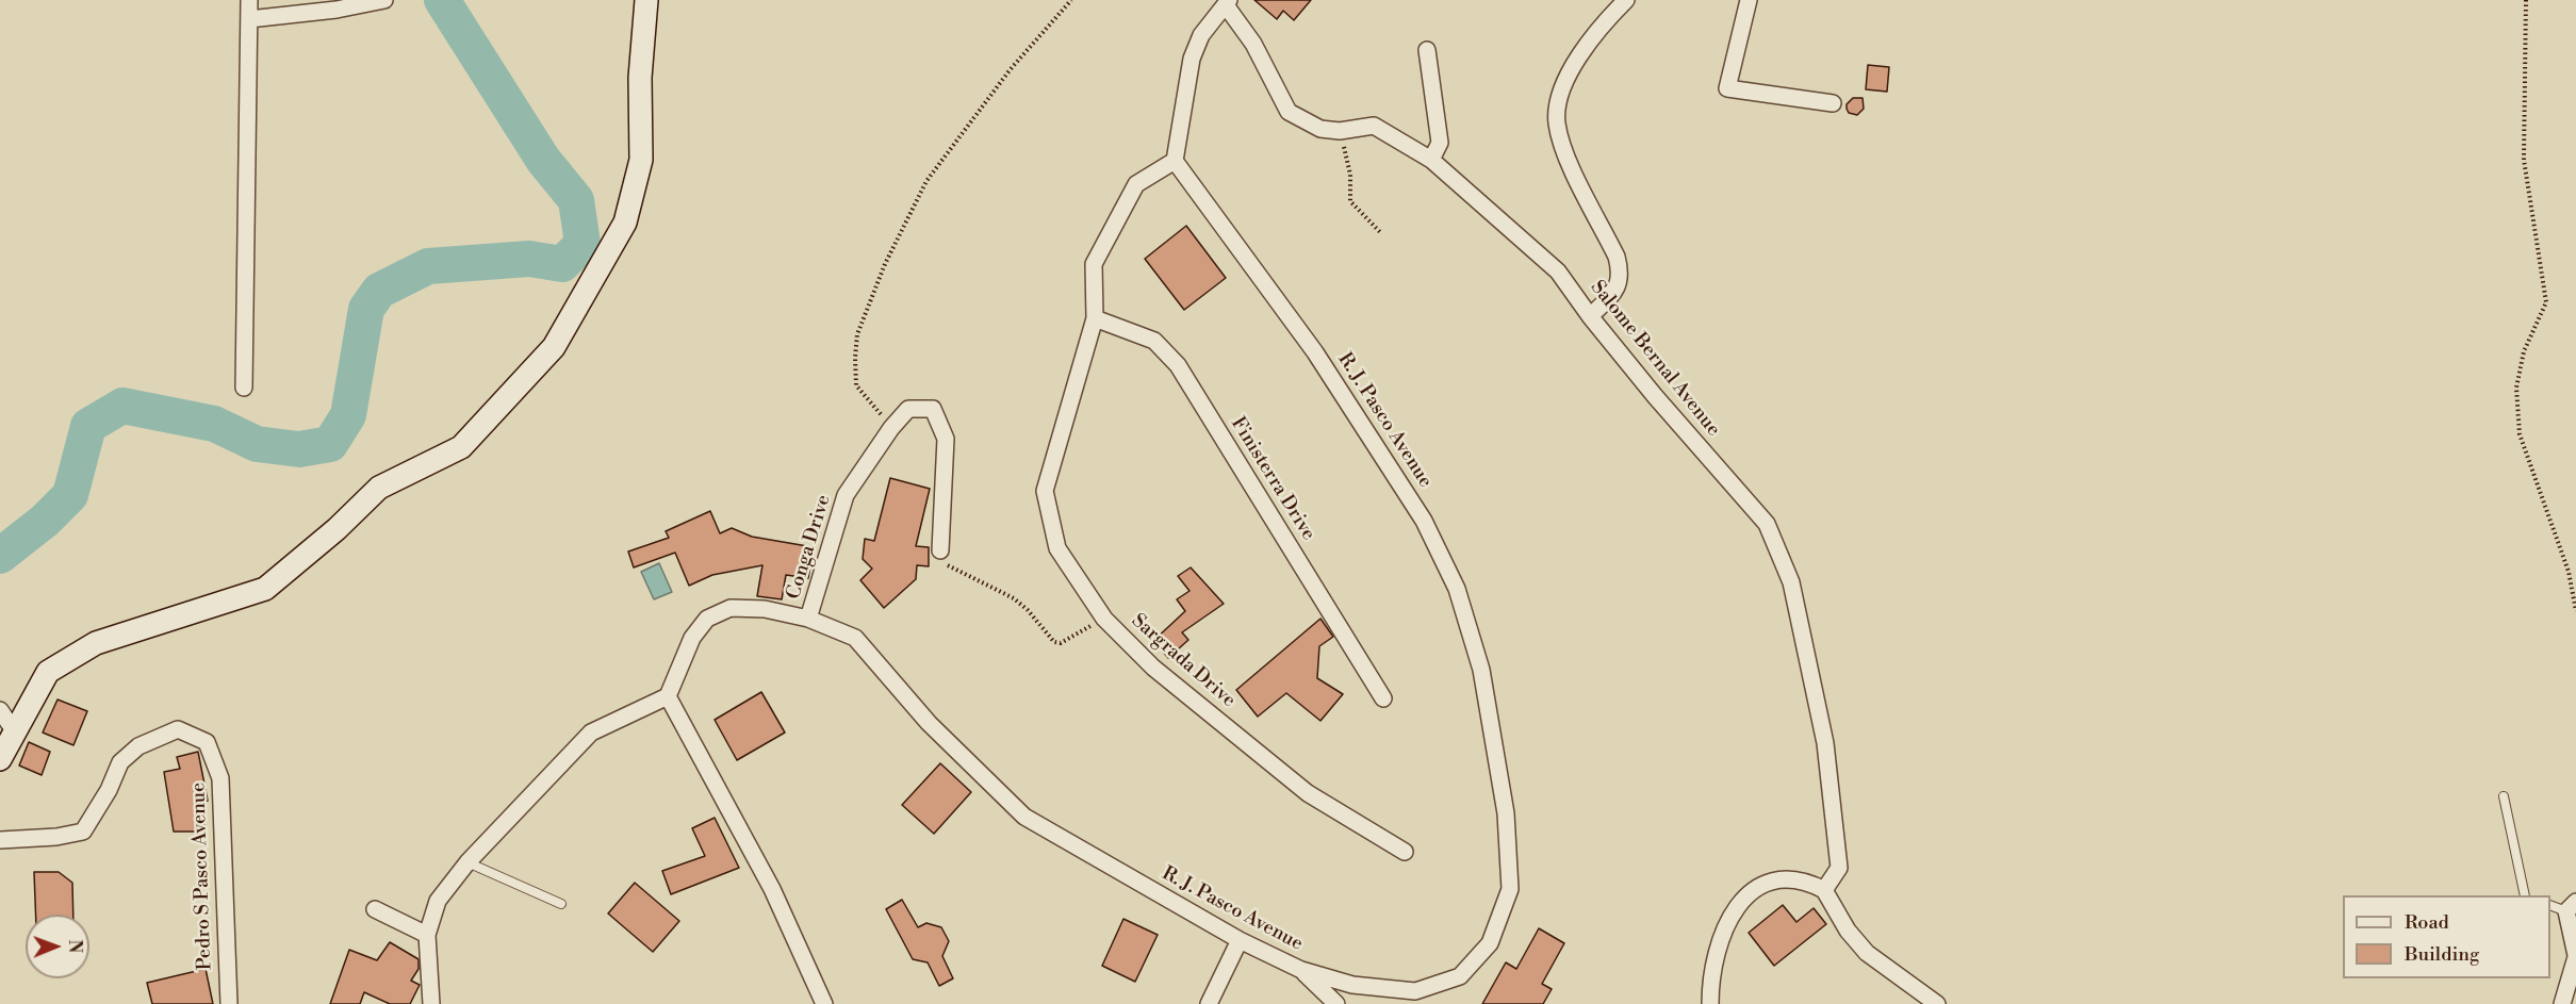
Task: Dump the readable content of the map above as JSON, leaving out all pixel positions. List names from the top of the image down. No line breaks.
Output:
{"streets":{"street":["Salome Bernal Avenue","R. J. Pasco Avenue","Finisterra Drive","Conga Drive","Sargrada Drive","Pedro S Pasco Avenue"]},"crossings":[["R. J. Pasco Avenue","Conga Drive"],["R. J. Pasco Avenue","Sargrada Drive"],["Finisterra Drive","Sargrada Drive"]],"legend":["Road","Building"],"north":"right"}
